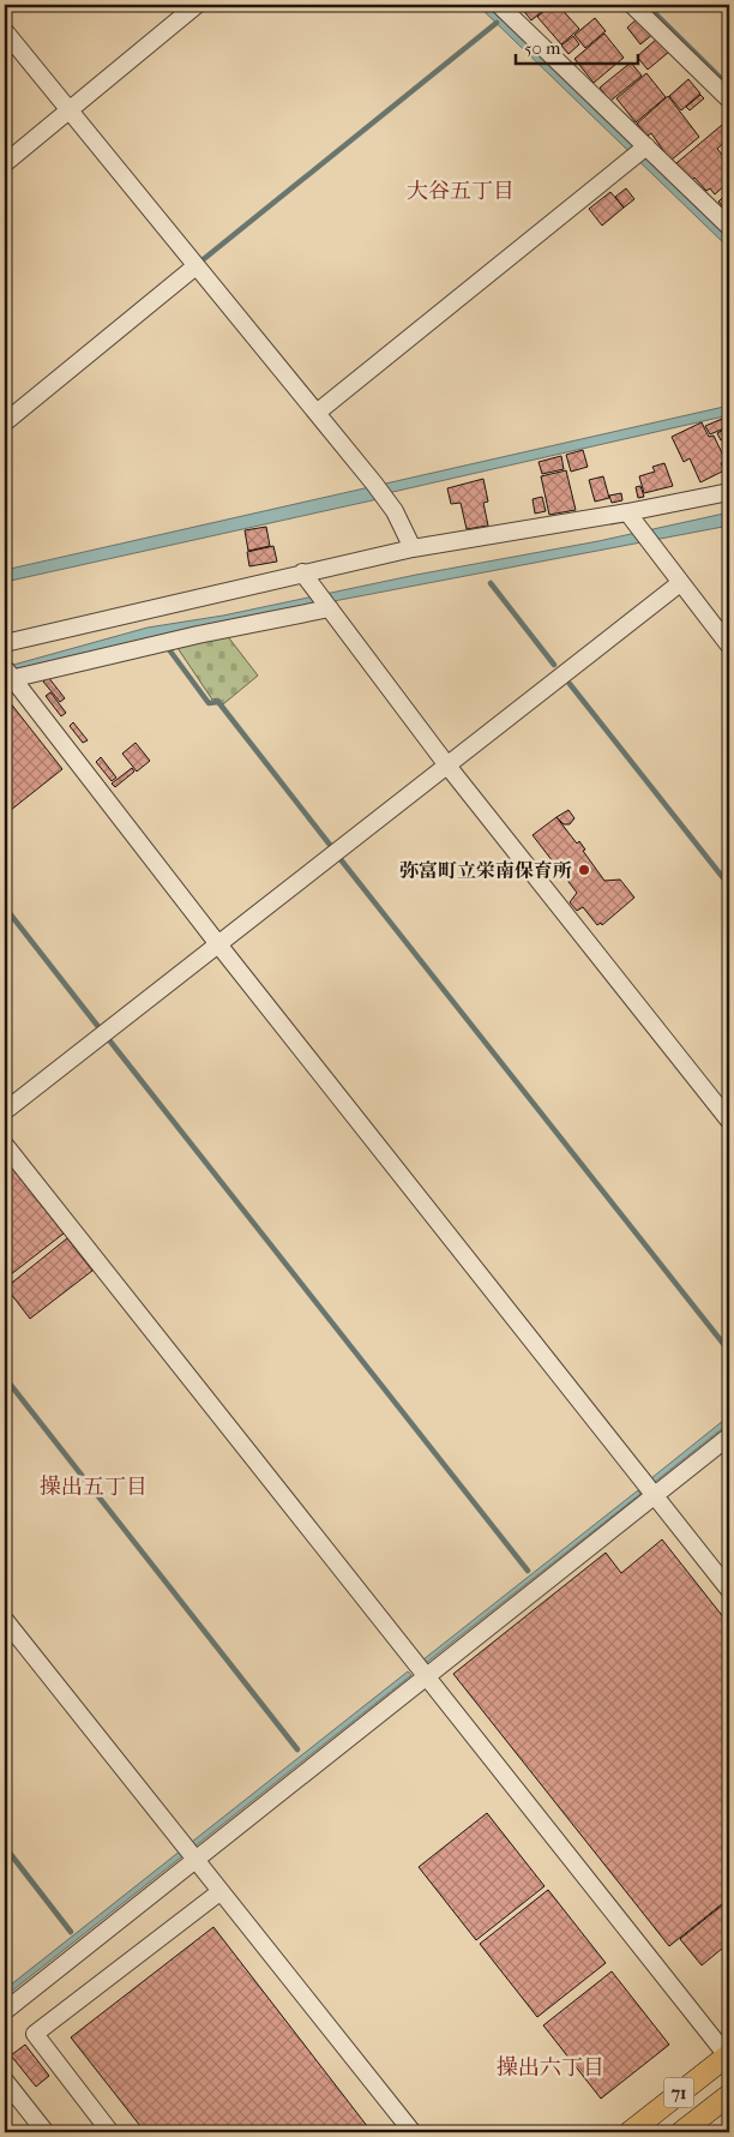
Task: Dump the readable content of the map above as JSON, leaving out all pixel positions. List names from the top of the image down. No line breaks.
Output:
{"streets":{"main road":["71"]},"districts":["大谷五丁目","操出五丁目","操出六丁目"],"places":["弥富町立栄南保育所"],"scale_bar":"50 m"}
